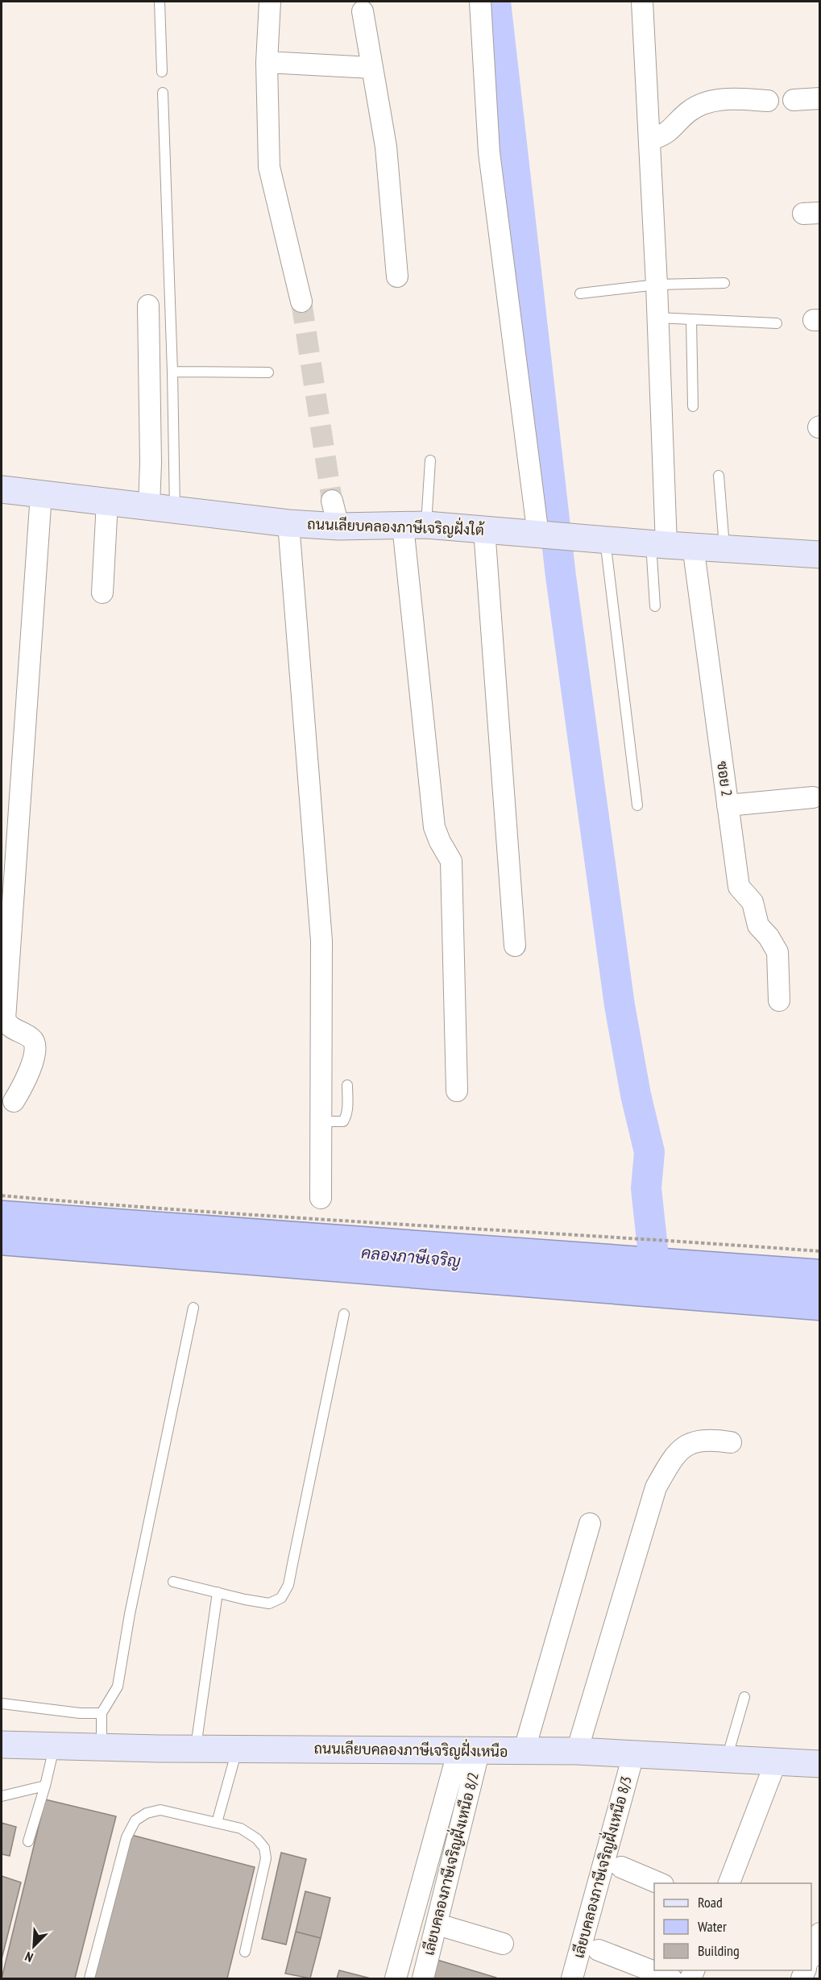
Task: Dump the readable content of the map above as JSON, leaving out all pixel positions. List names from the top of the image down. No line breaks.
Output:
{"streets":{"main road":["ถนนเลียบคลองภาษีเจริญฝั่งใต้","ถนนเลียบคลองภาษีเจริญฝั่งเหนือ"],"street":["ซอย 2","เลียบคลองภาษีเจริญฝั่งเหนือ 8/2","เลียบคลองภาษีเจริญฝั่งเหนือ 8/3"]},"crossings":[["ถนนเลียบคลองภาษีเจริญฝั่งใต้","ซอย 2"],["ถนนเลียบคลองภาษีเจริญฝั่งเหนือ","เลียบคลองภาษีเจริญฝั่งเหนือ 8/2"],["ถนนเลียบคลองภาษีเจริญฝั่งเหนือ","เลียบคลองภาษีเจริญฝั่งเหนือ 8/3"]],"water":["คลองภาษีเจริญ"],"legend":["Road","Water","Building"],"north":"bottom left"}
